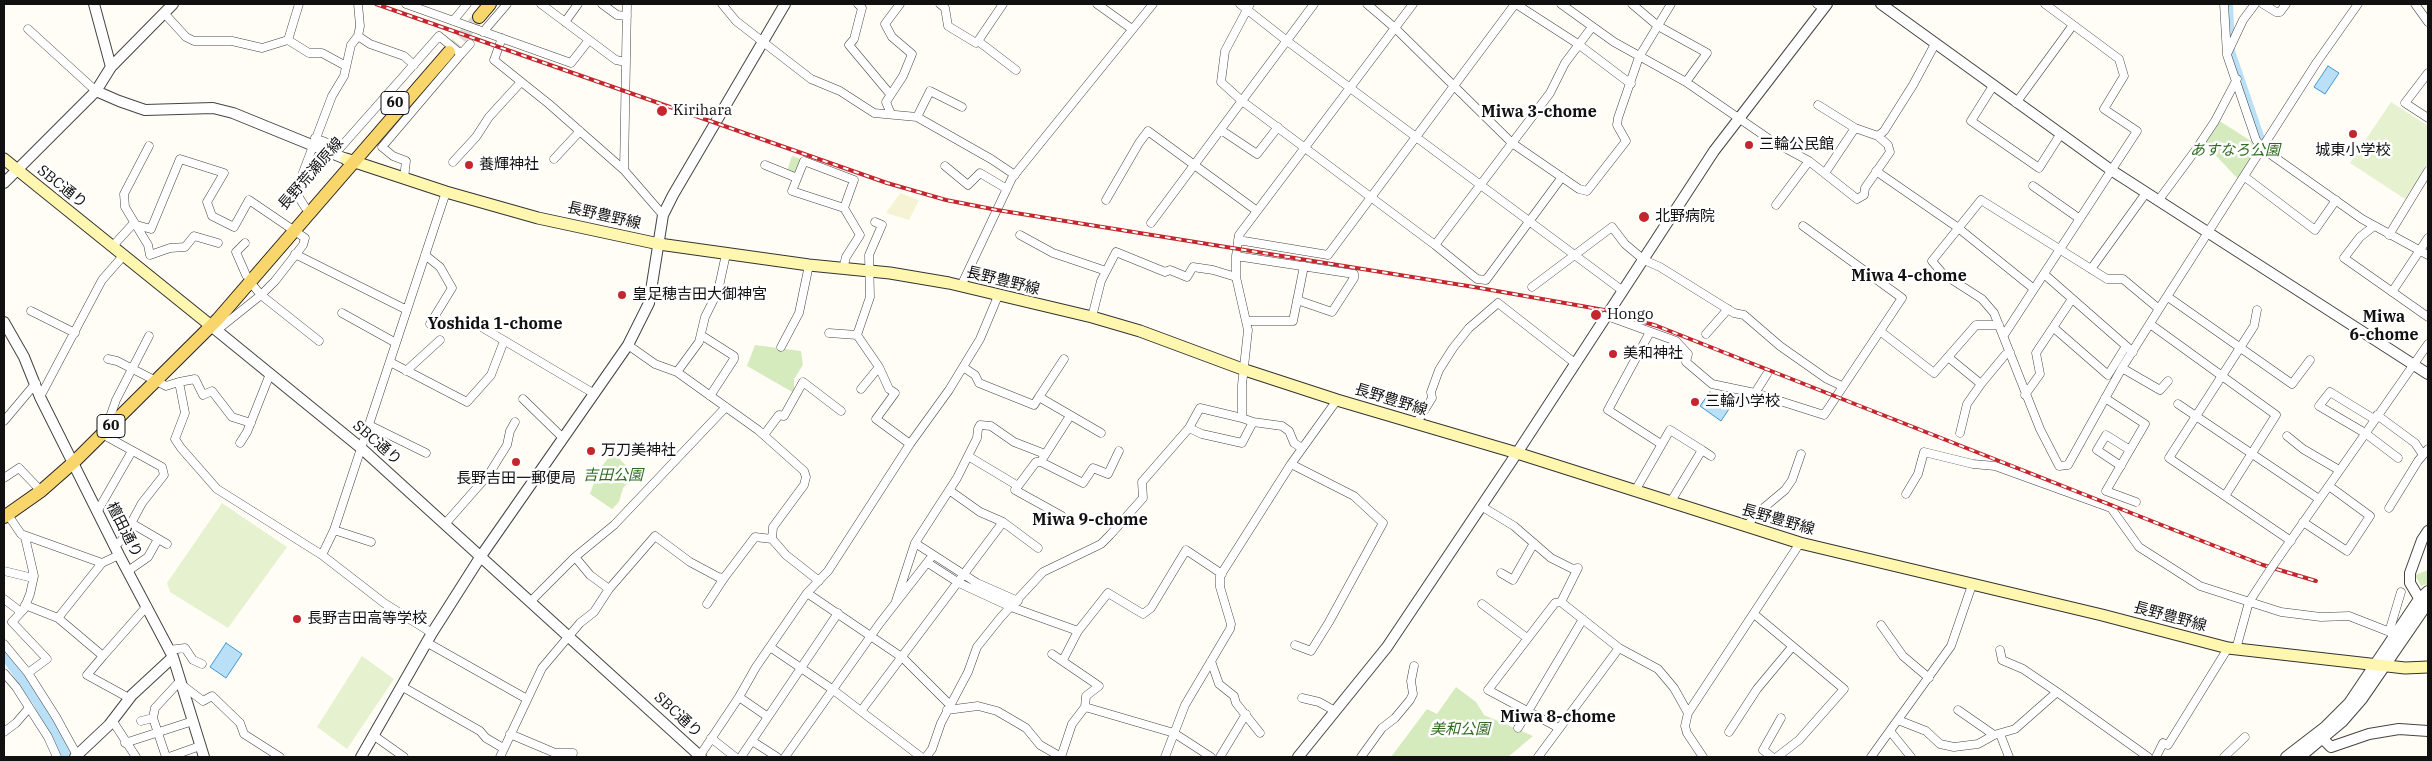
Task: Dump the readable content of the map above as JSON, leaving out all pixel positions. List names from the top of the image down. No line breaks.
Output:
{"streets":{"main road":["60","長野荒瀬原線","SBC通り","長野豊野線"],"street":["檀田通り"]},"crossings":[["長野荒瀬原線","SBC通り"],["長野荒瀬原線","長野豊野線"],["長野荒瀬原線","檀田通り"]],"districts":["Miwa 3-chome","Miwa 4-chome","Miwa 6-chome","Yoshida 1-chome","Miwa 9-chome","Miwa 8-chome"],"parks":["あすなろ公園","吉田公園","美和公園"],"places":["Kirihara","城東小学校","三輪公民館","養輝神社","北野病院","皇足穂吉田大御神宮","Hongo","美和神社","三輪小学校","万刀美神社","長野吉田一郵便局","長野吉田高等学校"]}
